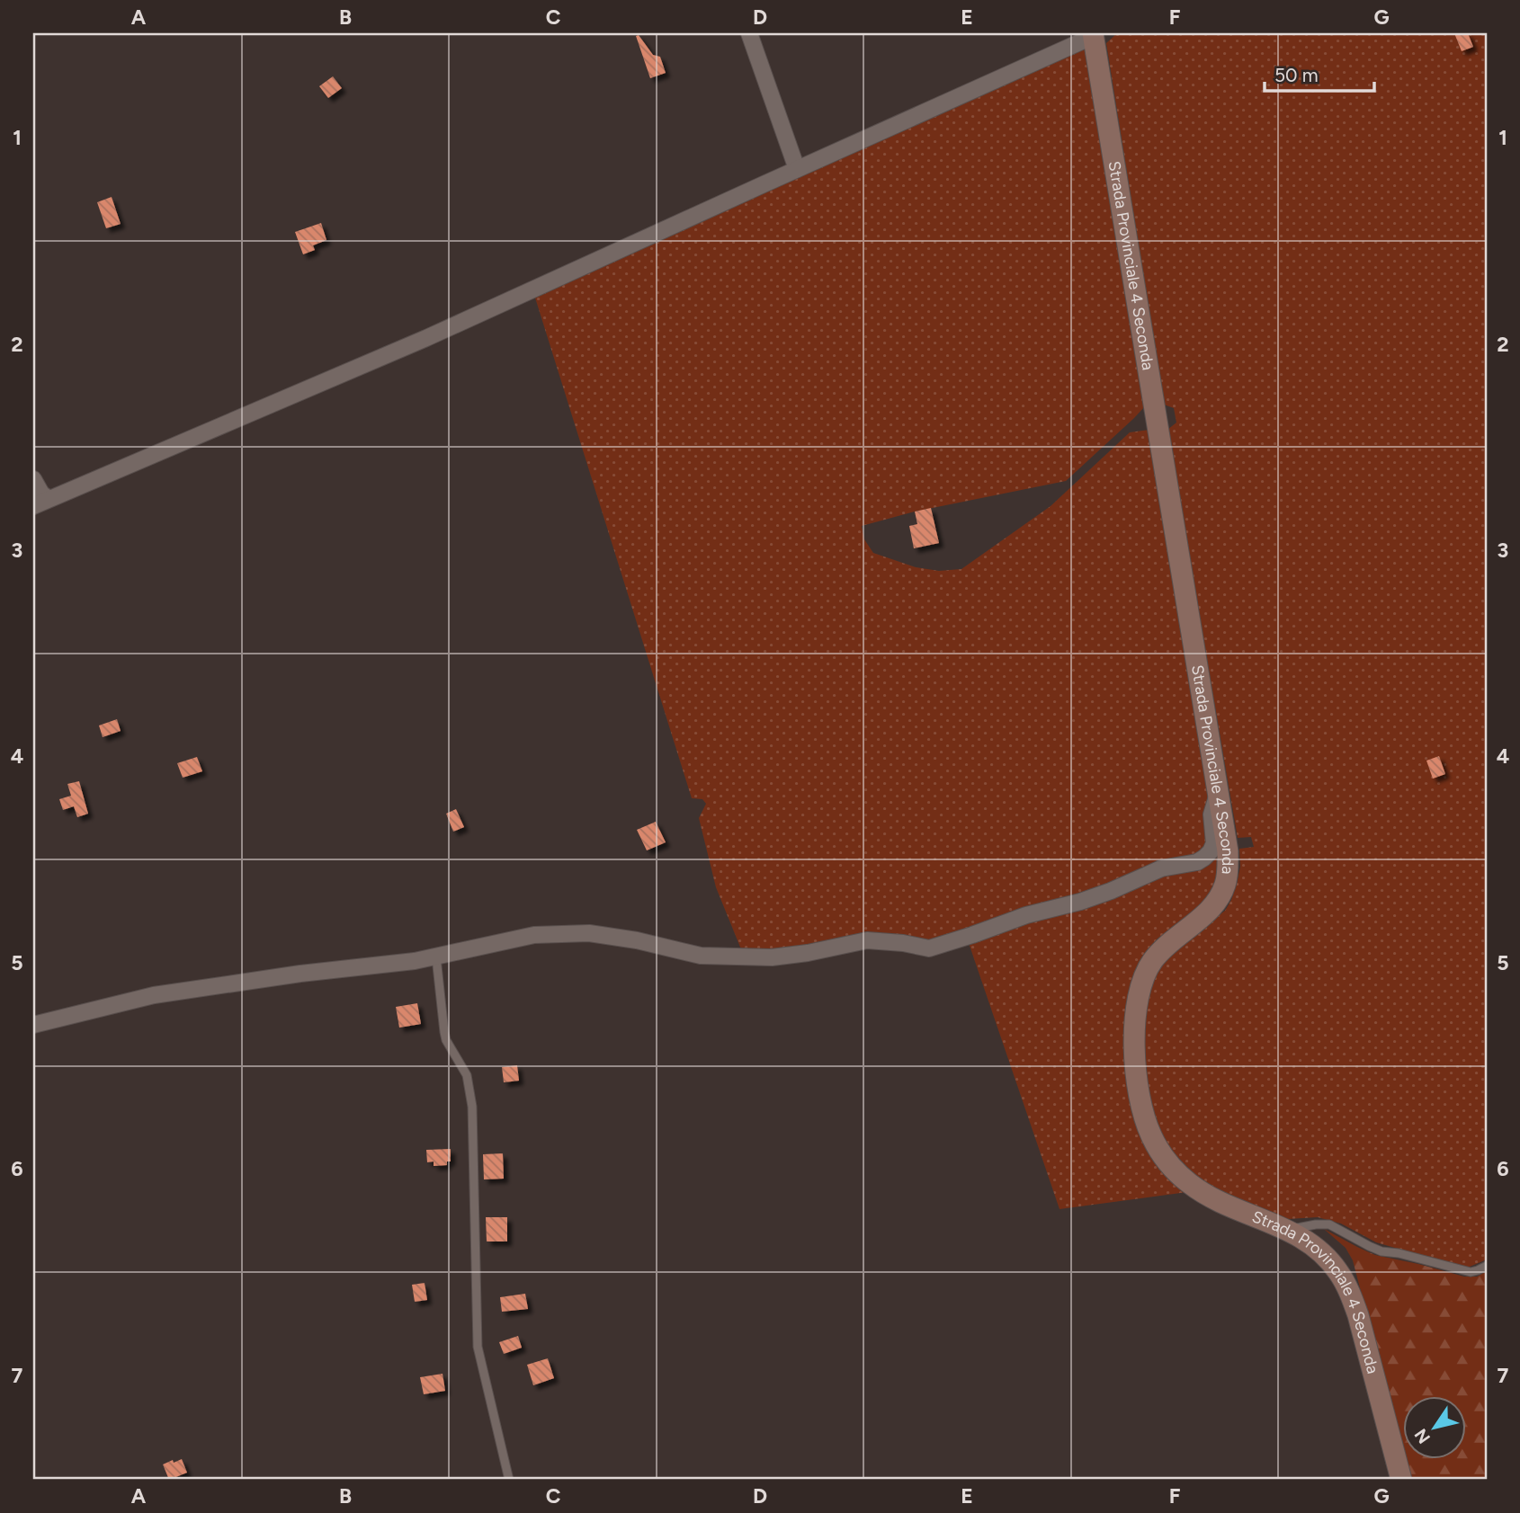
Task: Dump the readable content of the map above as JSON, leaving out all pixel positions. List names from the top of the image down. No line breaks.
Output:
{"streets":{"street":["Strada Provinciale 4 Seconda"]},"scale_bar":"50 m","north":"bottom left","grid":{"columns":["A","B","C","D","E","F","G"],"rows":["1","2","3","4","5","6","7"]}}
